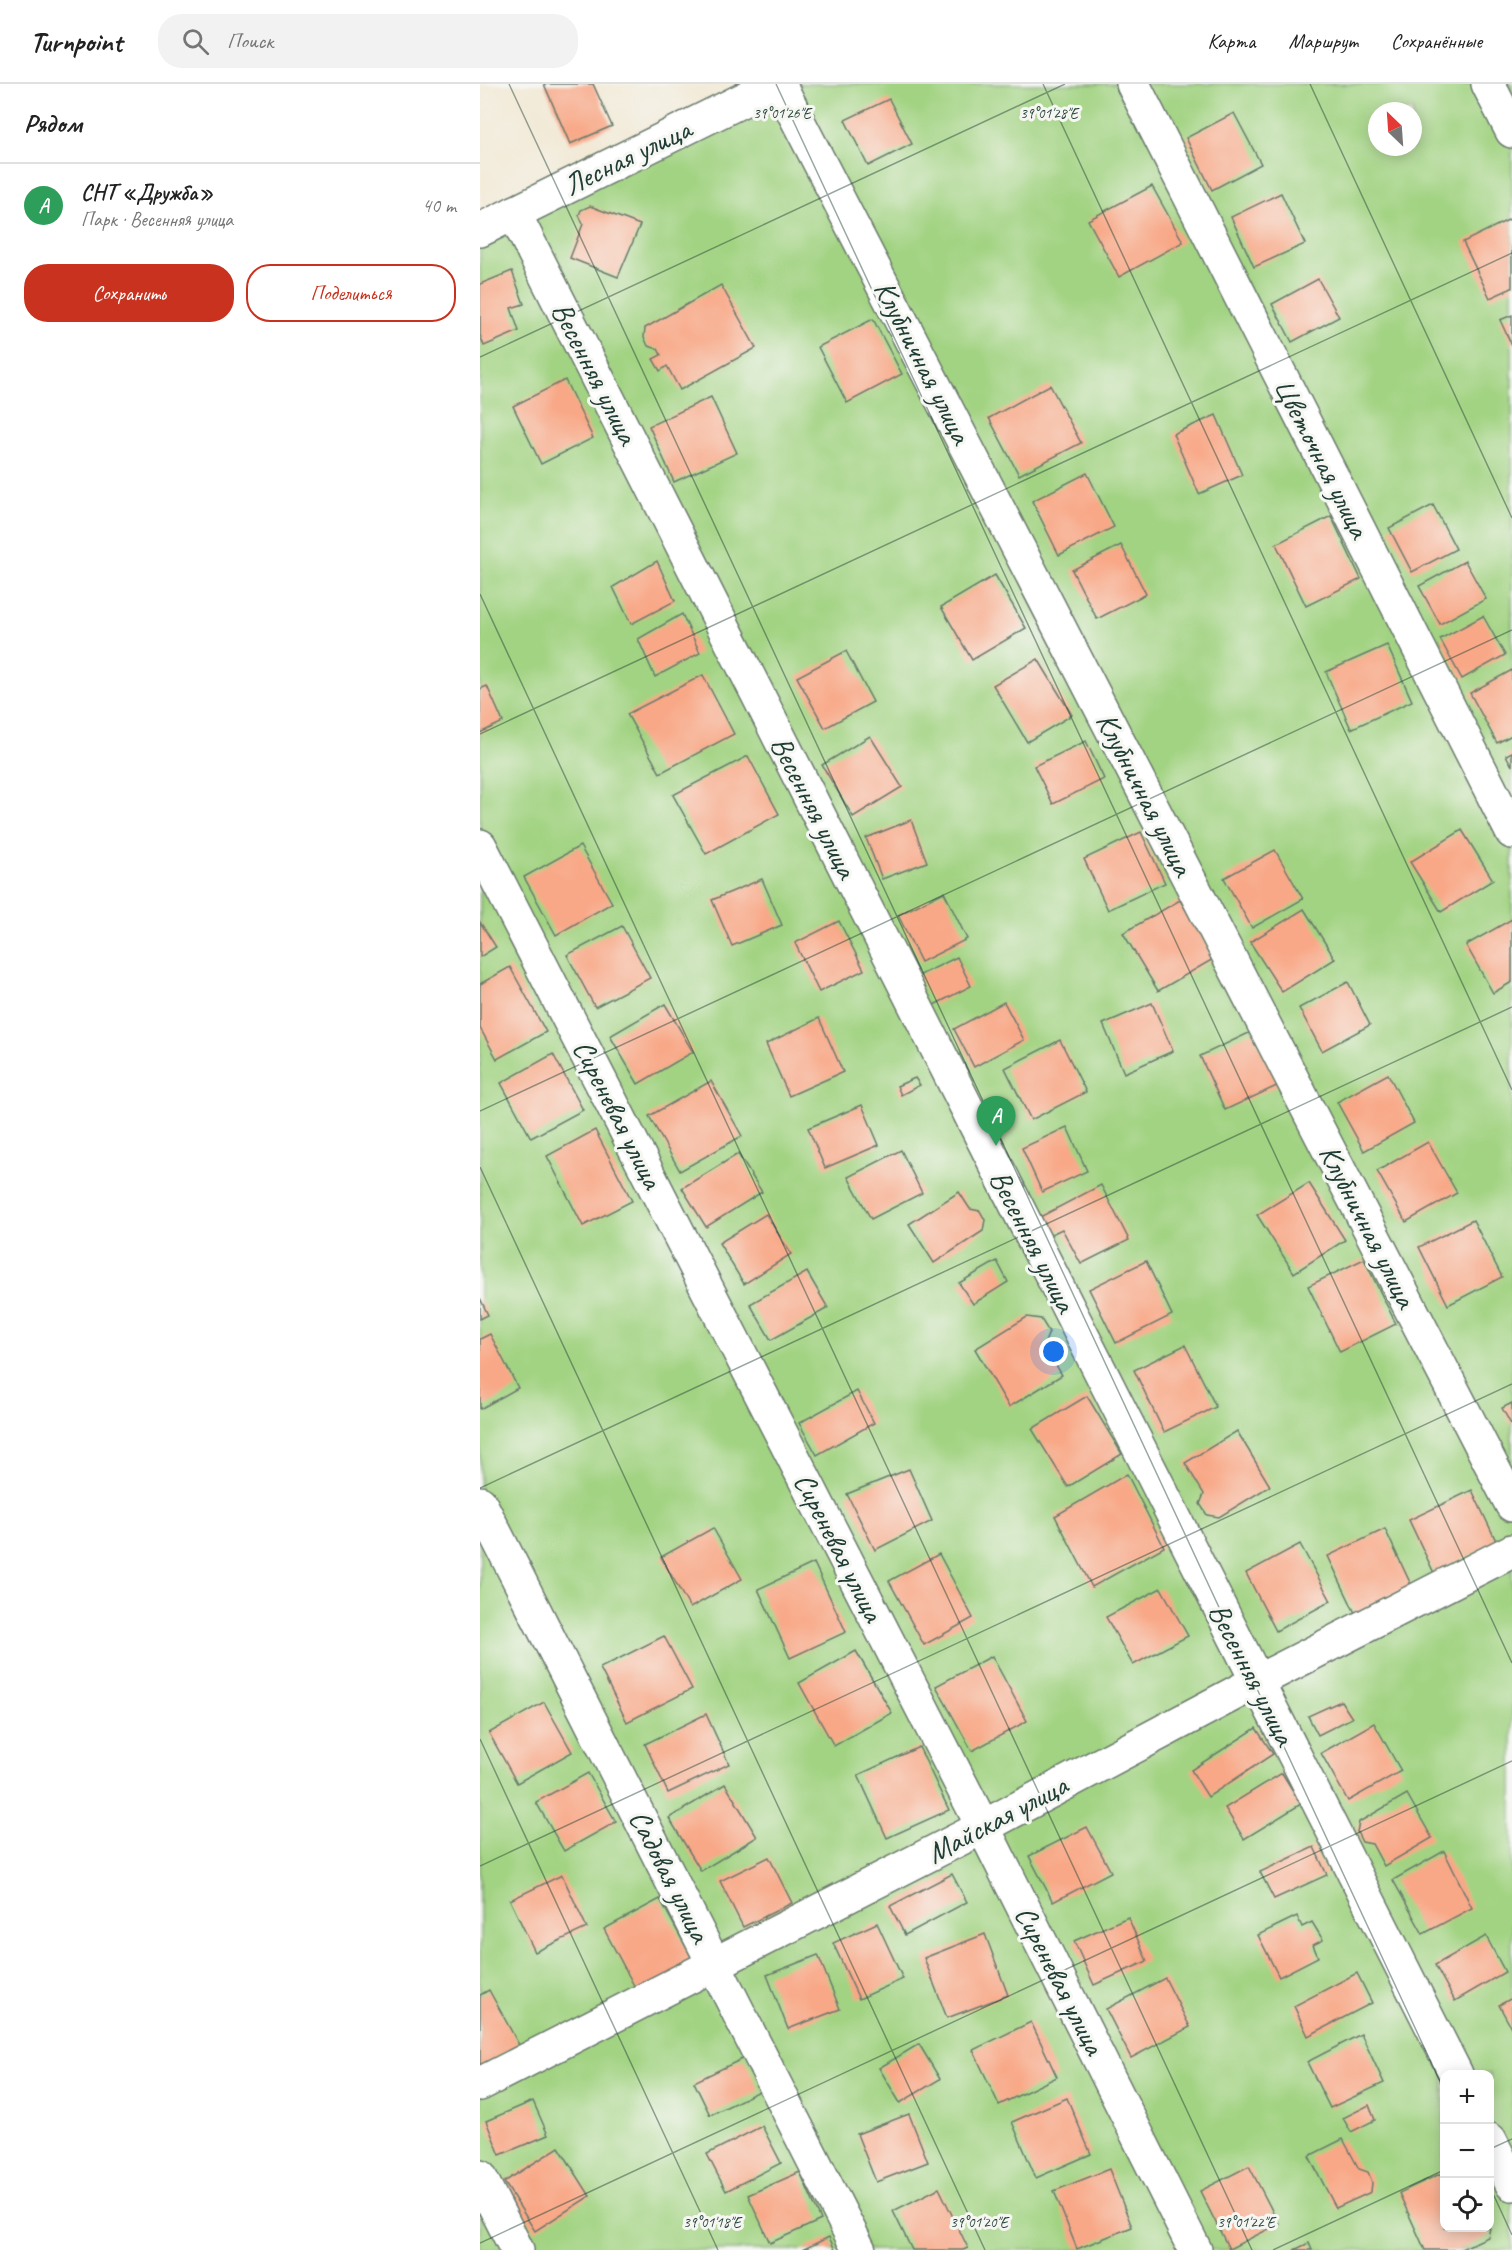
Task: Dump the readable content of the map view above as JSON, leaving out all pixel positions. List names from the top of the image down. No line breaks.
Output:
{"streets":{"street":["Лесная улица","Клубничная улица","Весенняя улица","Цветочная улица","Сиреневая улица","Майская улица","Садовая улица"]},"crossings":[["Лесная улица","Клубничная улица"],["Лесная улица","Весенняя улица"],["Весенняя улица","Майская улица"],["Сиреневая улица","Майская улица"],["Майская улица","Садовая улица"]],"north":"top left","page":{"header":"Turnpoint","search":"Поиск","nav":["Карта","Маршрут","Сохранённые"],"heading":"Рядом","list":[{"mark":"A","name":"СНТ «Дружба»","note":"Парк · Весенняя улица","value":"40 m"}],"buttons":["Сохранить","Поделиться"],"pins":"A","map_buttons":["+","−"]},"coordinates":["39°01'26\"E","39°01'28\"E","39°01'18\"E","39°01'20\"E","39°01'22\"E"]}
